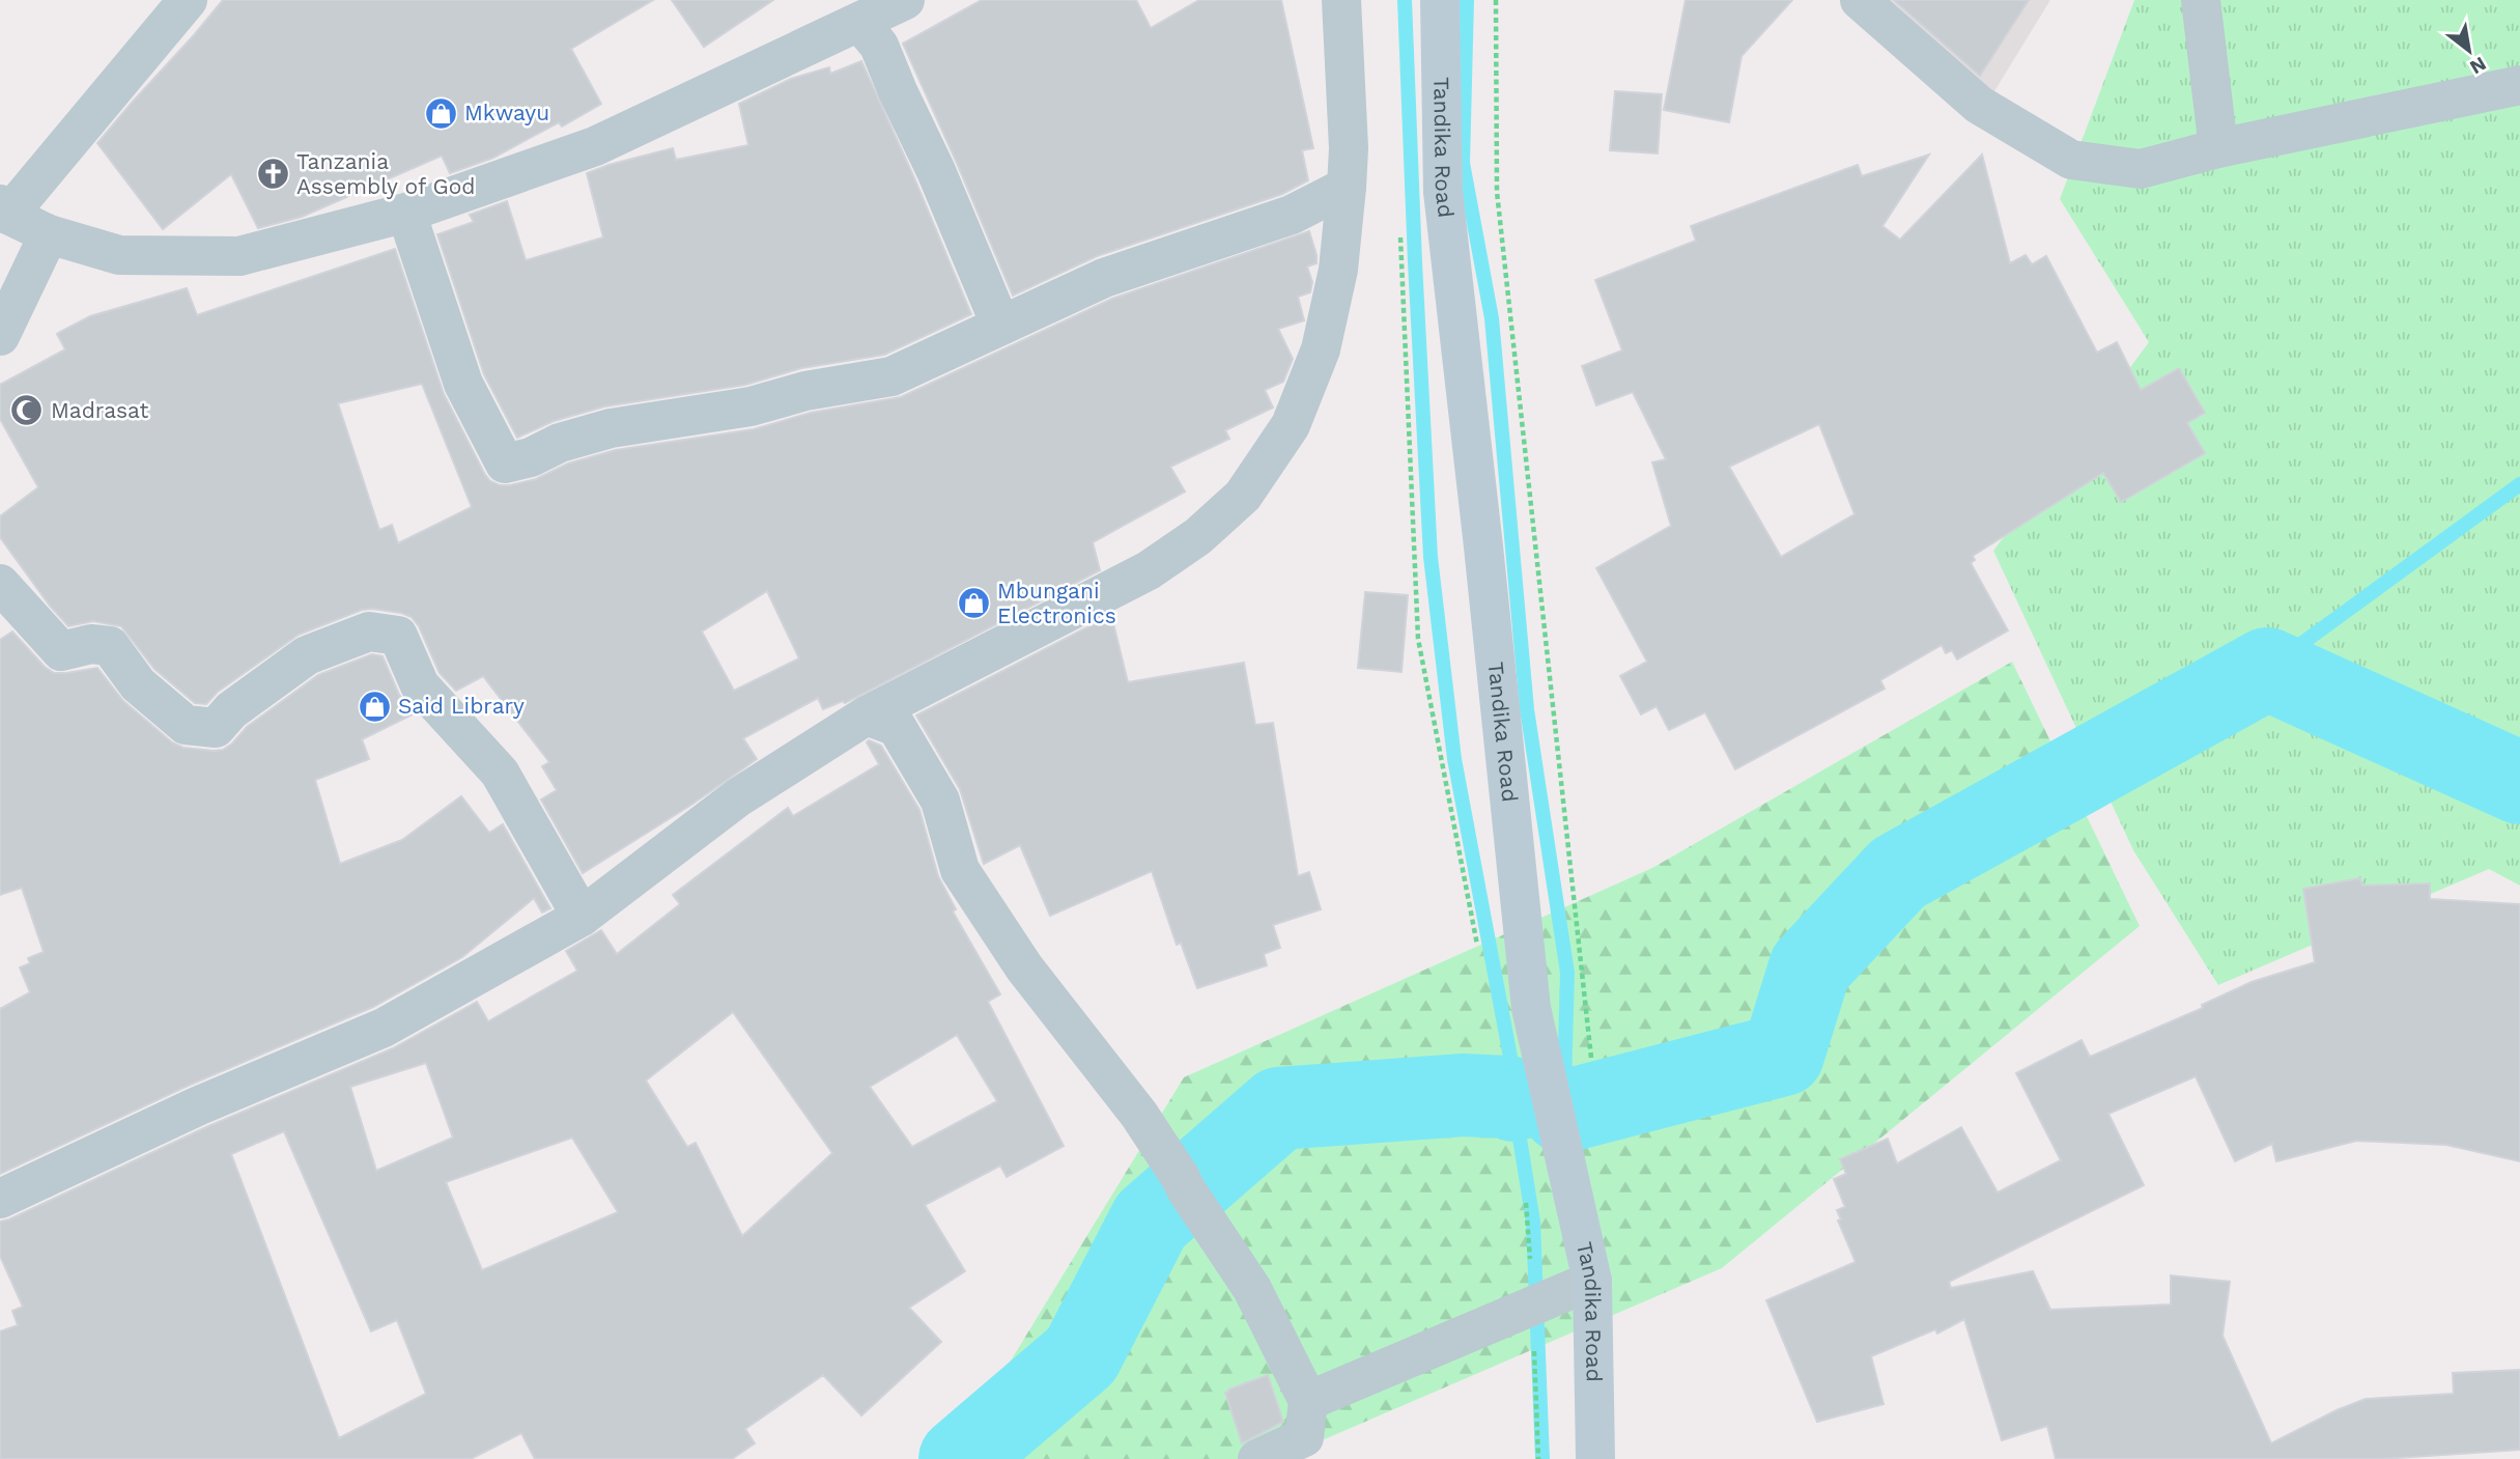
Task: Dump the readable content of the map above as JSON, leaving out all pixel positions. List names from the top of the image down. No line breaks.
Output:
{"streets":{"street":["Tandika Road"]},"places":{"shop":["Mkwayu","Mbungani Electronics","Said Library"],"church":["Tanzania Assembly of God"],"mosque":["Madrasat"]},"north":"bottom right"}
